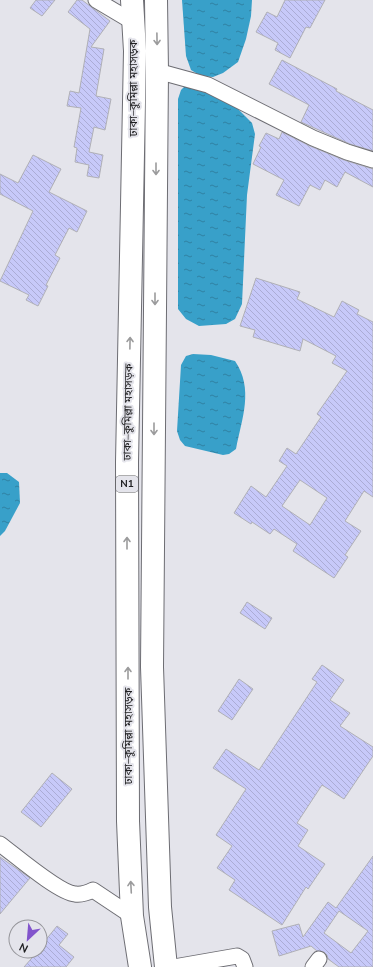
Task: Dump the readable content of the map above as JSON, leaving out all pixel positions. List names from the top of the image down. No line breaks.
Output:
{"streets":{"highway":["ঢাকা–কুমিল্লা মহাসড়ক","N1"]},"north":"bottom left"}
